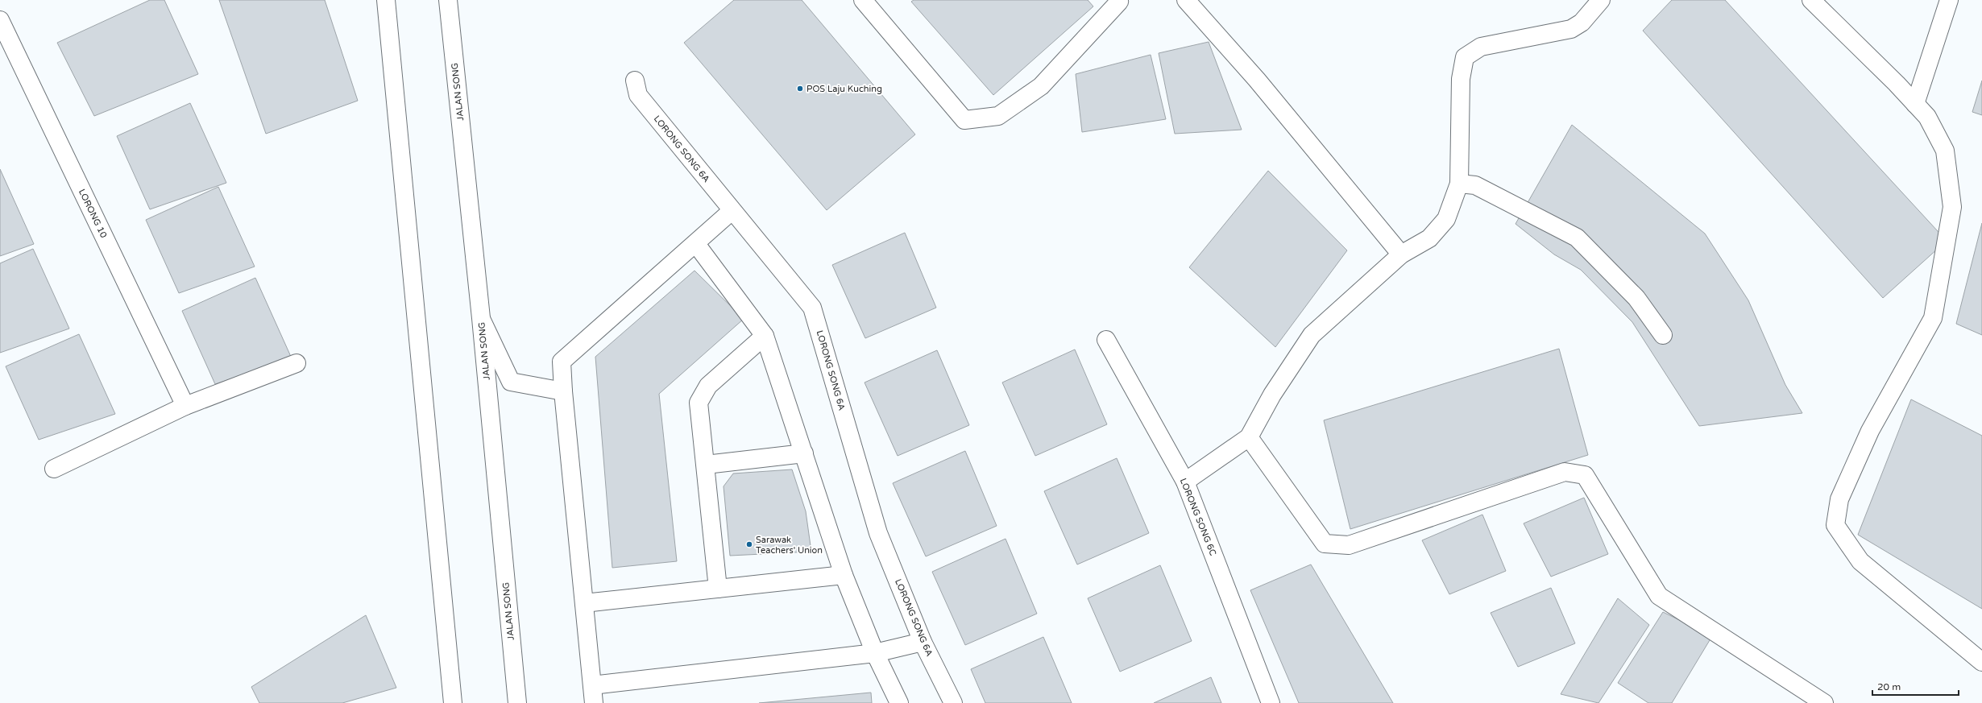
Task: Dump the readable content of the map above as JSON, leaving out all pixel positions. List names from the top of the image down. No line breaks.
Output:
{"streets":{"street":["JALAN SONG","LORONG SONG 6A","LORONG 10","LORONG SONG 6C"]},"places":["POS Laju Kuching","Sarawak Teachers' Union"],"scale_bar":"20 m"}
